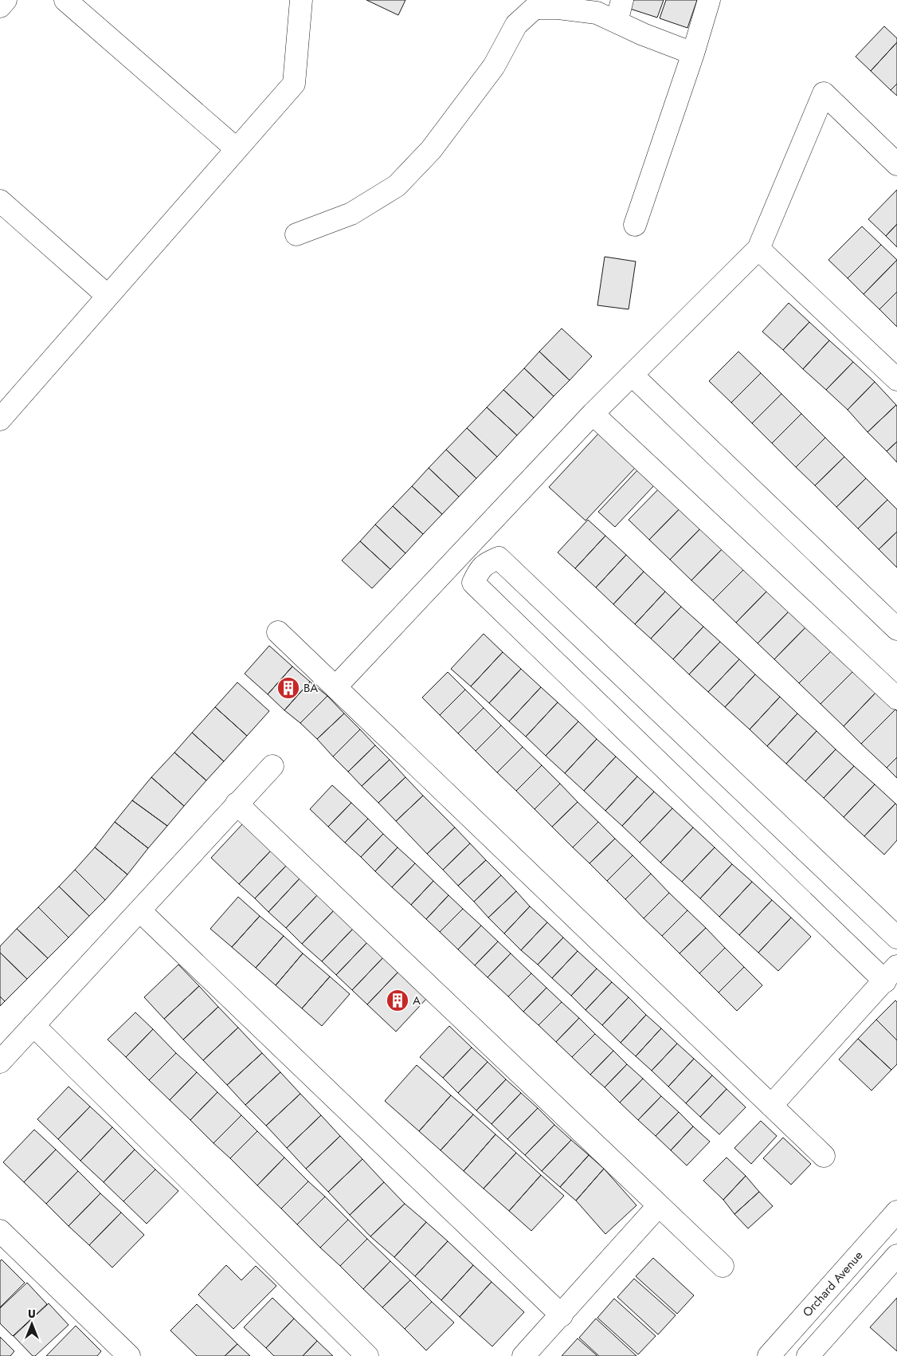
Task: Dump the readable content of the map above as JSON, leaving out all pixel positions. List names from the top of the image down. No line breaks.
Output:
{"streets":{"street":["Orchard Avenue"]},"places":{"building":["BA","A"]},"north":"top"}
